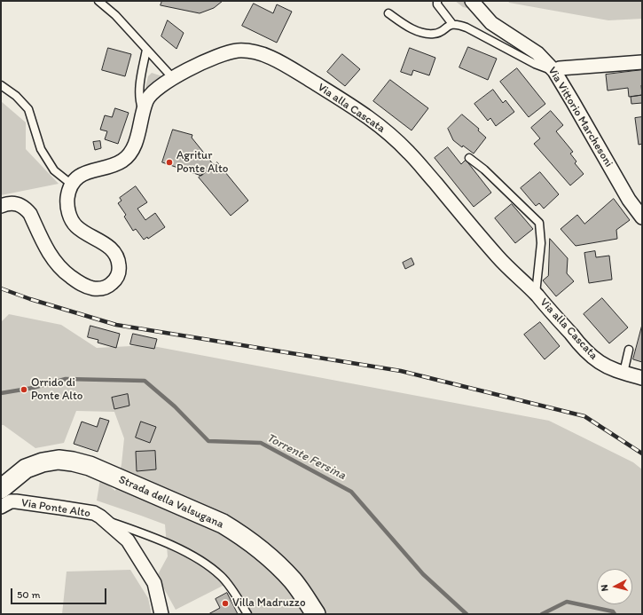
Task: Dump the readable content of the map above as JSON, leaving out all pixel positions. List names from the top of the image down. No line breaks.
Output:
{"streets":{"main road":["Strada della Valsugana"],"street":["Via alla Cascata","Via Vittorio Marchesoni","Via Ponte Alto"]},"water":["Torrente Fersina"],"places":["Agritur Ponte Alto","Orrido di Ponte Alto","Villa Madruzzo"],"scale_bar":"50 m","north":"left"}
